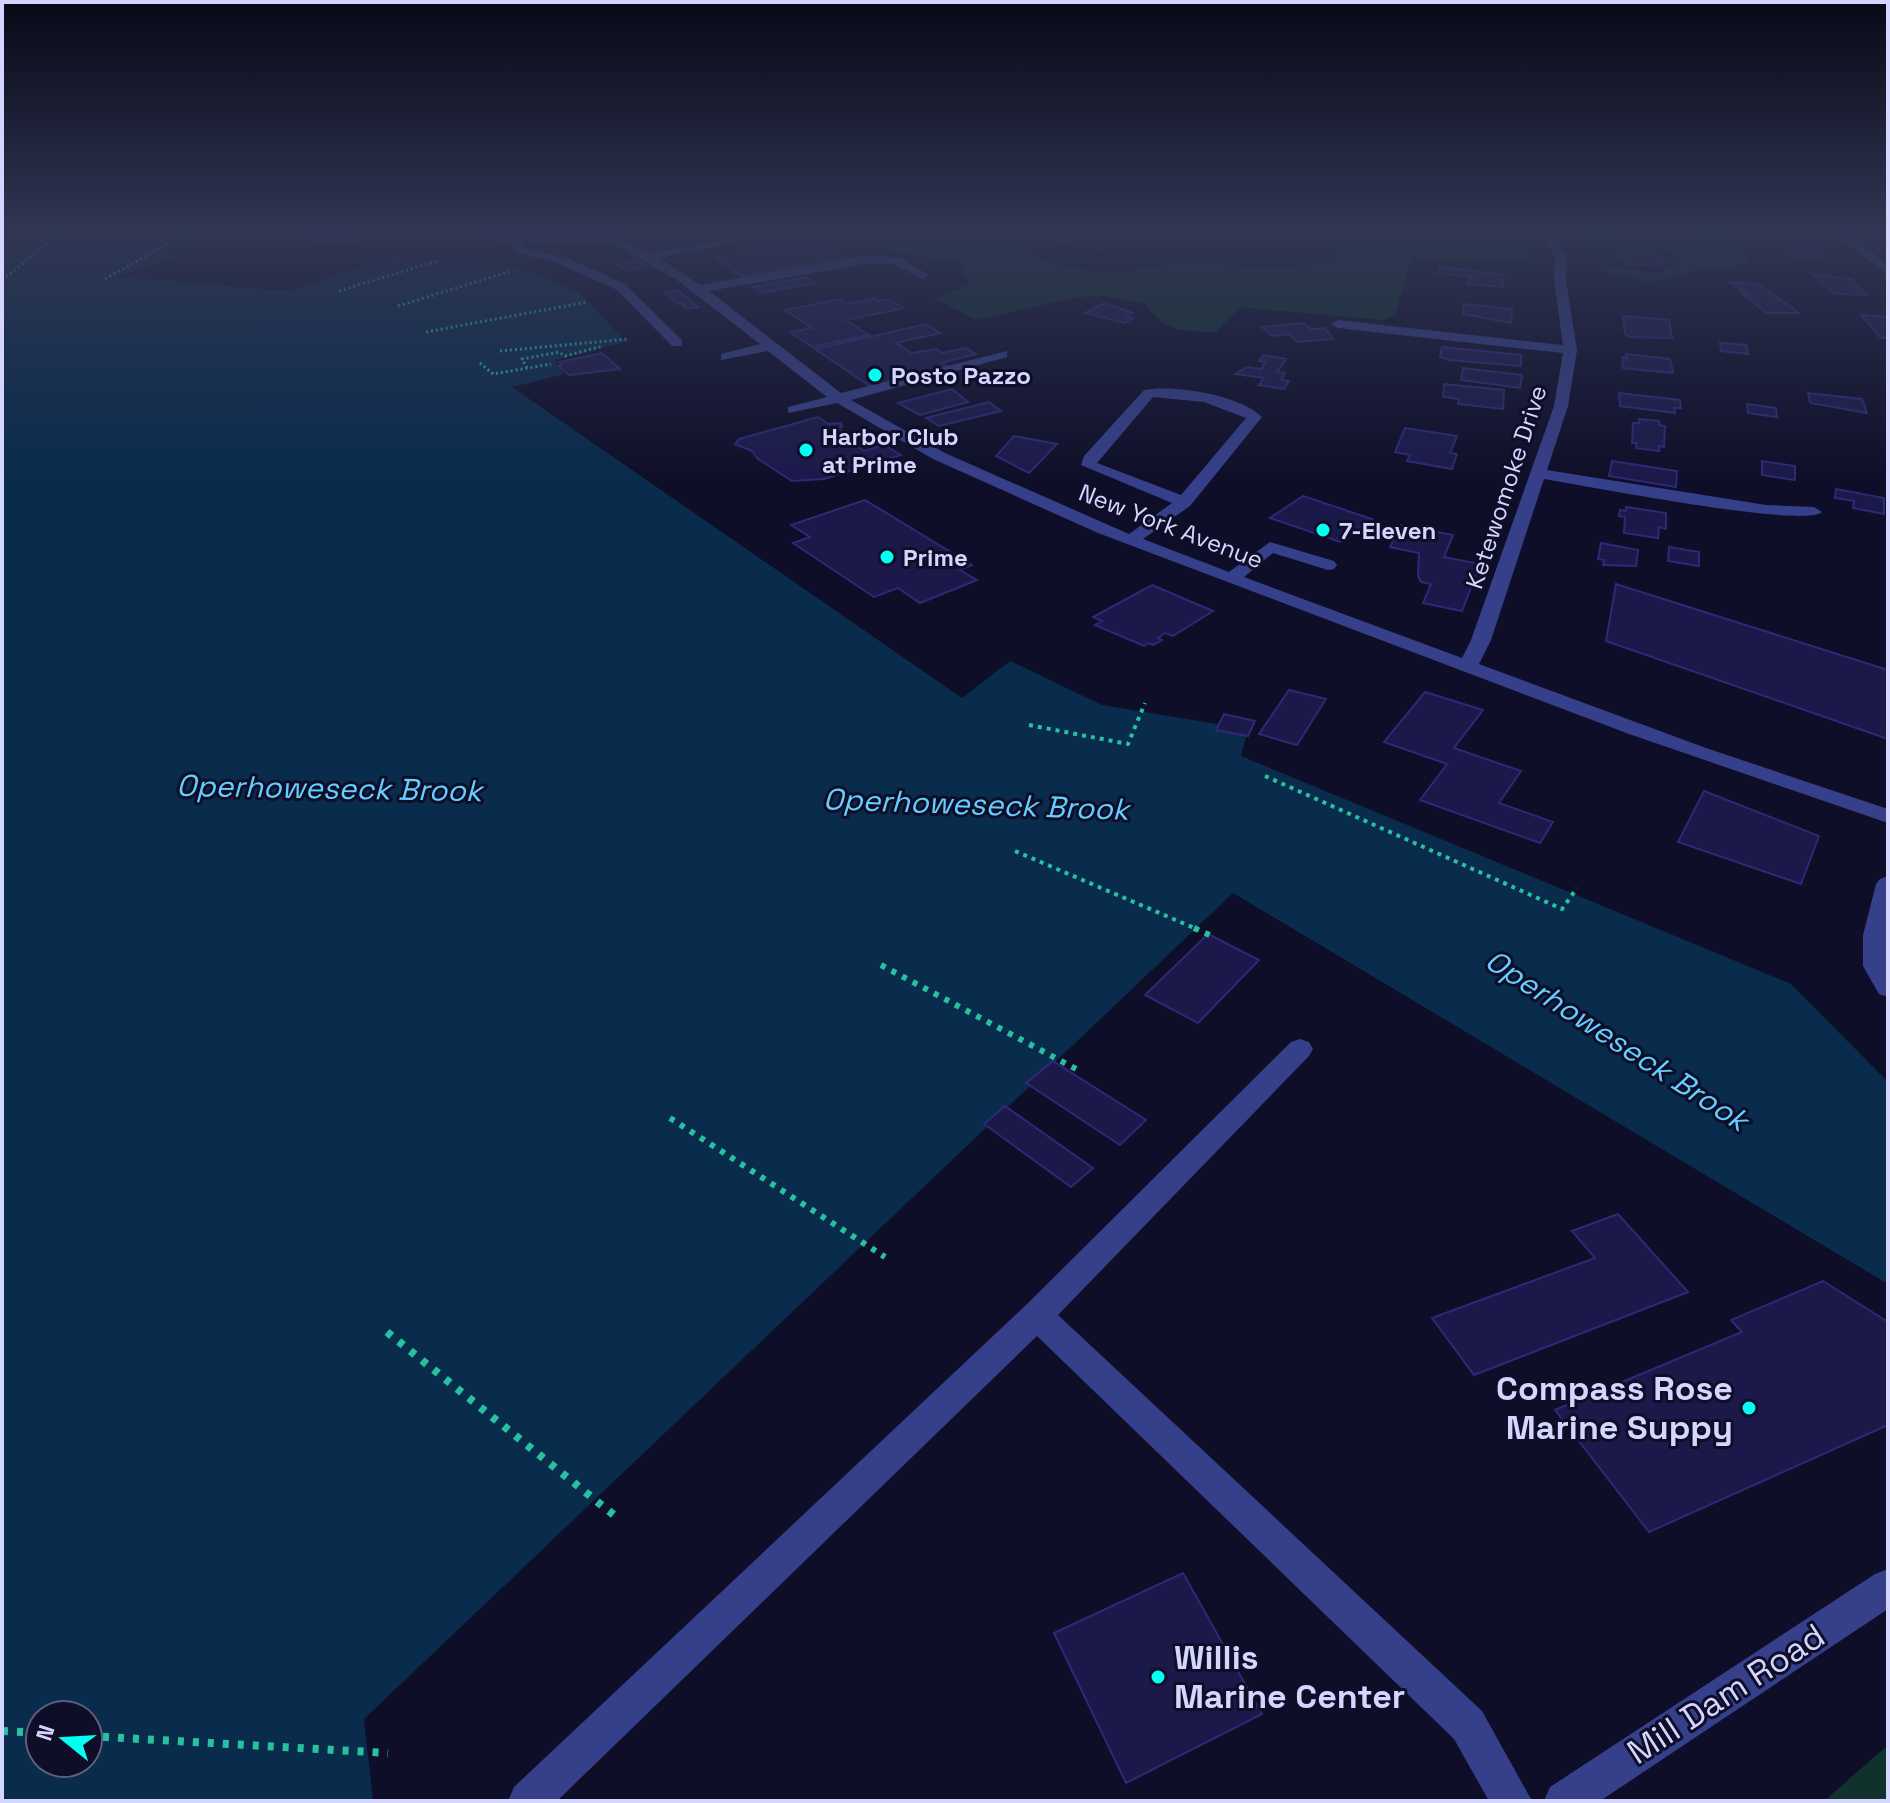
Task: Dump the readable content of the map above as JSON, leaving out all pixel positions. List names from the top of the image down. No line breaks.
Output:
{"streets":{"street":["Ketewomoke Drive","New York Avenue","Mill Dam Road"]},"crossings":[["Ketewomoke Drive","New York Avenue"]],"water":["Operhoweseck Brook"],"places":["Posto Pazzo","Harbor Club at Prime","7-Eleven","Prime","Compass Rose Marine Suppy","Willis Marine Center"],"north":"left"}
